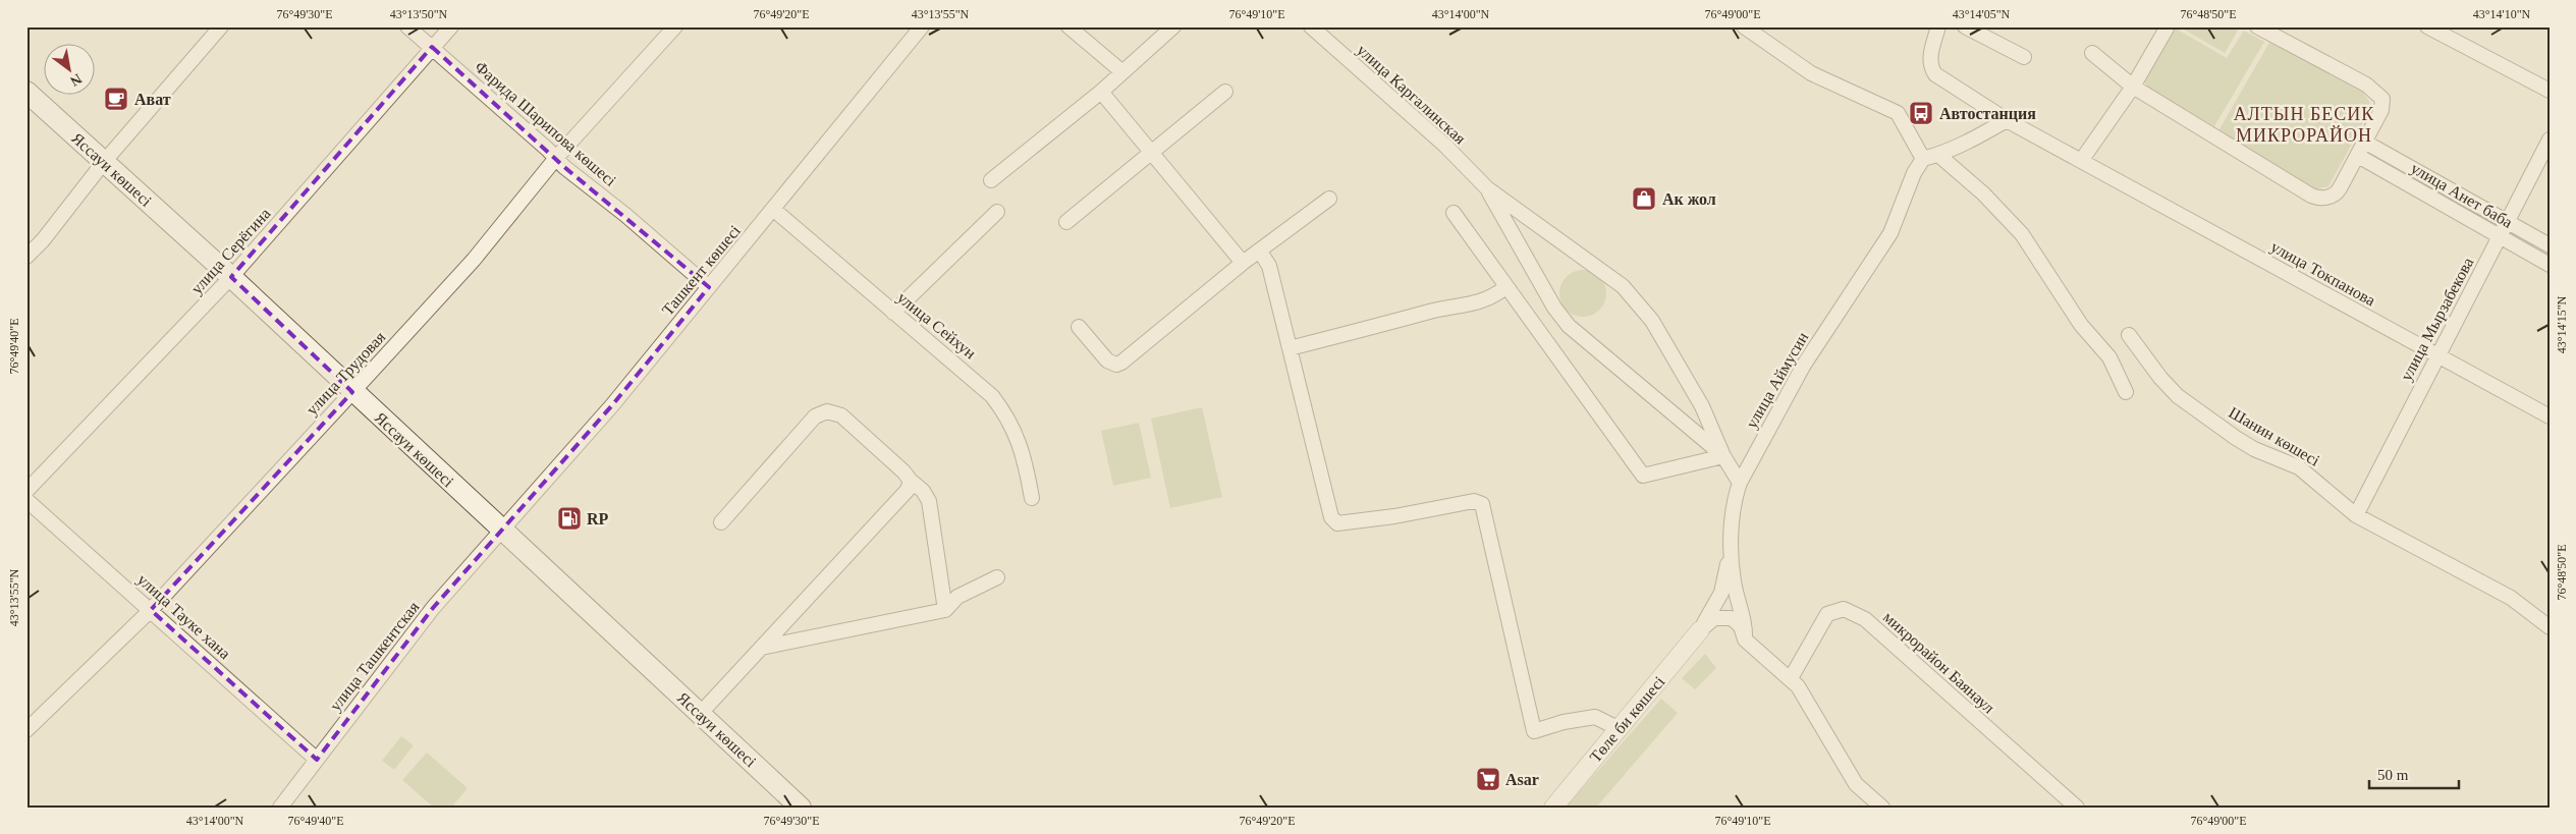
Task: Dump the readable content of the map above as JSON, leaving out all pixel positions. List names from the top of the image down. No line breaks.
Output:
{"streets":{"main road":["Яссауи көшесі"],"street":["улица Каргалинская","Фарида Шарипова көшесі","улица Анет баба","улица Серёгина","Ташкент көшесі","улица Токпанова","улица Мырзабекова","улица Сейхун","улица Трудовая","улица Аймусин","Шанин көшесі","улица Тауке хана","улица Ташкентская","микрорайон Баянаул","Төле би көшесі"]},"crossings":[["Фарида Шарипова көшесі","улица Серёгина"],["Фарида Шарипова көшесі","Ташкент көшесі"],["Фарида Шарипова көшесі","улица Трудовая"],["Яссауи көшесі","улица Серёгина"],["Яссауи көшесі","Ташкент көшесі"],["Яссауи көшесі","улица Трудовая"],["Яссауи көшесі","улица Ташкентская"],["улица Анет баба","улица Мырзабекова"],["Ташкент көшесі","улица Сейхун"],["Ташкент көшесі","улица Ташкентская"],["улица Токпанова","улица Мырзабекова"],["улица Мырзабекова","Шанин көшесі"],["улица Трудовая","улица Тауке хана"],["улица Тауке хана","улица Ташкентская"]],"districts":["АЛТЫН БЕСИК МИКРОРАЙОН"],"places":{"cafe":["Ават"],"bus stop":["Автостанция"],"shop":["Ак жол"],"fuel station":["RP"],"supermarket":["Asar"]},"scale_bar":"50 m","north":"bottom right","coordinates":["76°49'30\"E","43°13'50\"N","76°49'20\"E","43°13'55\"N","76°49'10\"E","43°14'00\"N","76°49'00\"E","43°14'05\"N","76°48'50\"E","43°14'10\"N","43°14'15\"N","76°49'40\"E"]}
